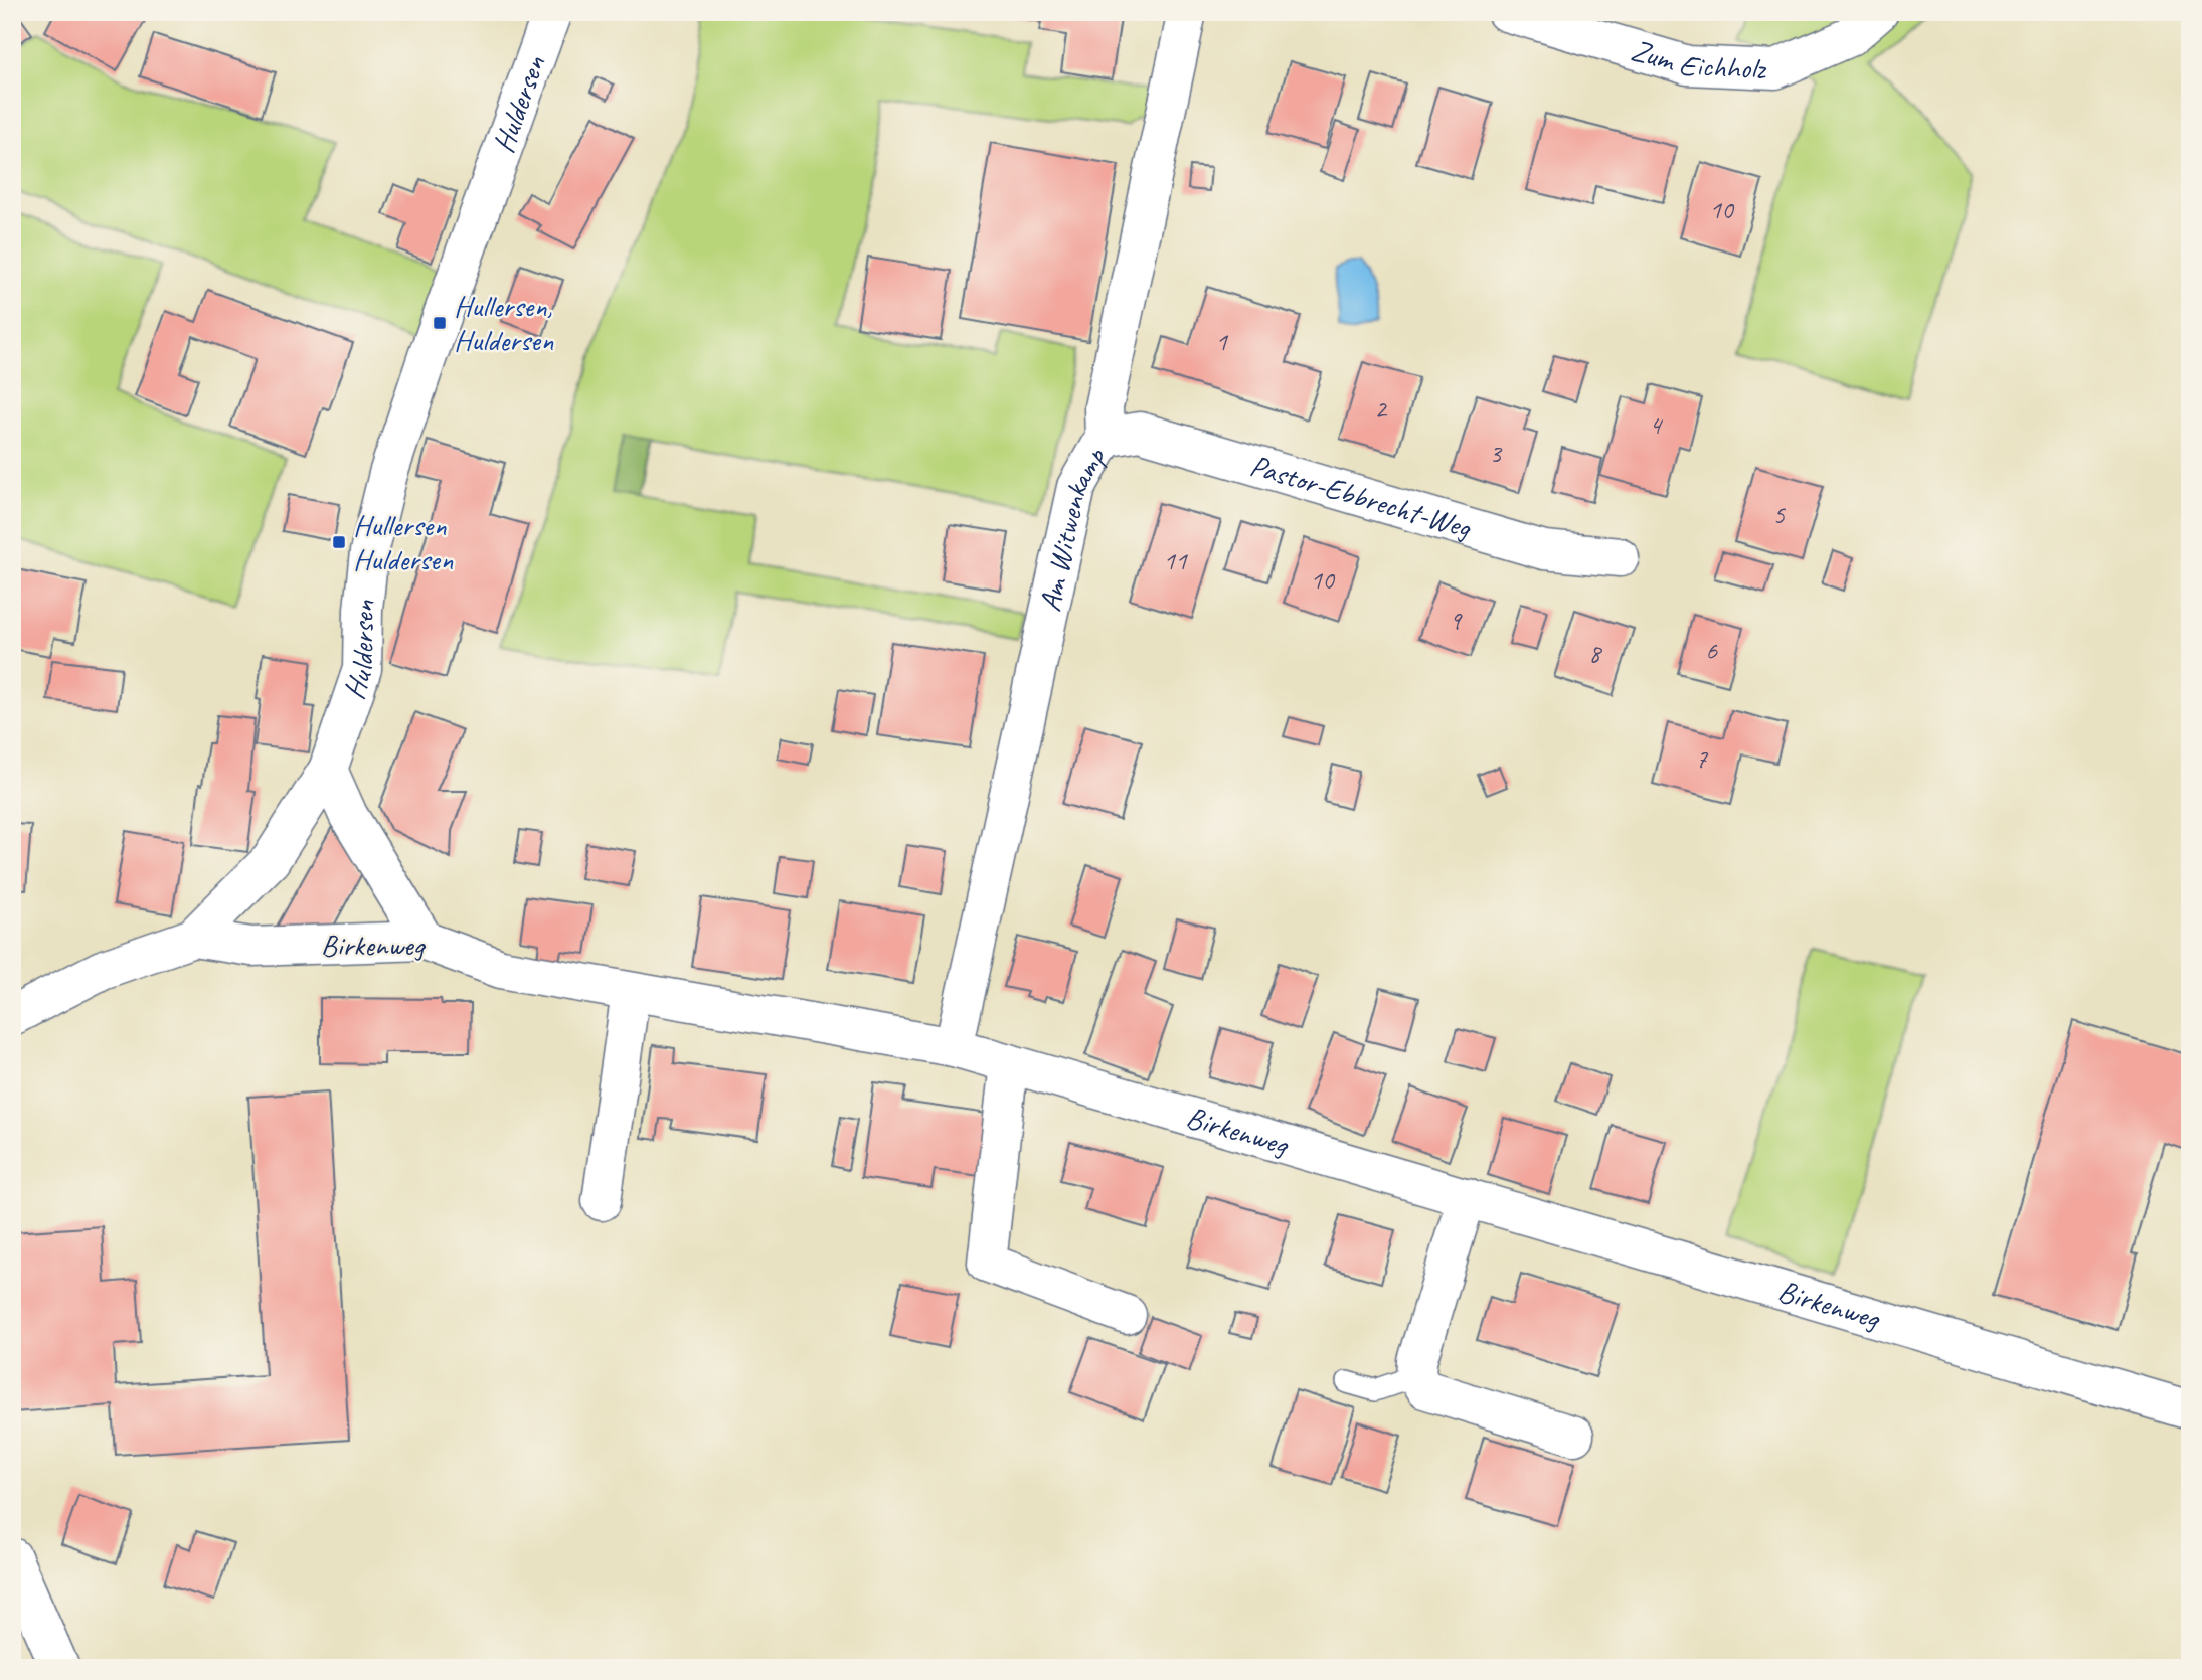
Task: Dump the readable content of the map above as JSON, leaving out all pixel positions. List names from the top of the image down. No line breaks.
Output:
{"streets":{"street":["Zum Eichholz","Huldersen","Pastor-Ebbrecht-Weg","Am Witwenkamp","Birkenweg"]},"crossings":[["Huldersen","Birkenweg"],["Pastor-Ebbrecht-Weg","Am Witwenkamp"],["Am Witwenkamp","Birkenweg"]],"places":{"transit":["Hullersen, Huldersen","Hullersen Huldersen"]},"house_numbers":["10","1","2","4","3","5","11","10","9","6","8","7"]}
